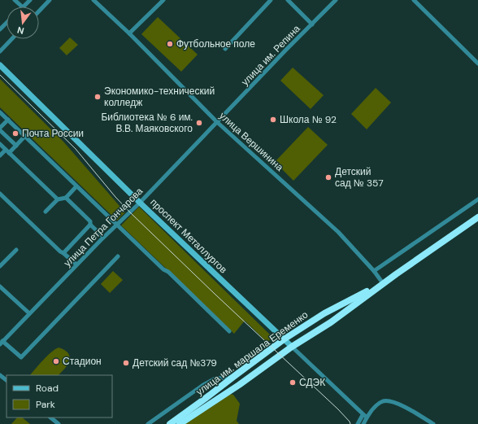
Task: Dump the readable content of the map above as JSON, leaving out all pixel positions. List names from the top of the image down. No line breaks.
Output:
{"streets":{"highway":["улица им. маршала Еременко"],"main road":["проспект Металлургов"],"street":["улица им. Репина","улица Вершинина","улица Петра Гончарова"]},"crossings":[["улица им. Репина","улица Вершинина"],["улица им. Репина","улица Петра Гончарова"],["улица Вершинина","улица Петра Гончарова"],["улица Вершинина","улица им. маршала Еременко"],["улица Петра Гончарова","проспект Металлургов"],["проспект Металлургов","улица им. маршала Еременко"]],"places":["Футбольное поле","Экономико-технический колледж","Школа № 92","Библиотека № 6 им. В.В. Маяковского","Почта России","Детский сад № 357","Стадион","Детский сад №379","СДЭК"],"legend":["Road","Park"],"north":"bottom"}
